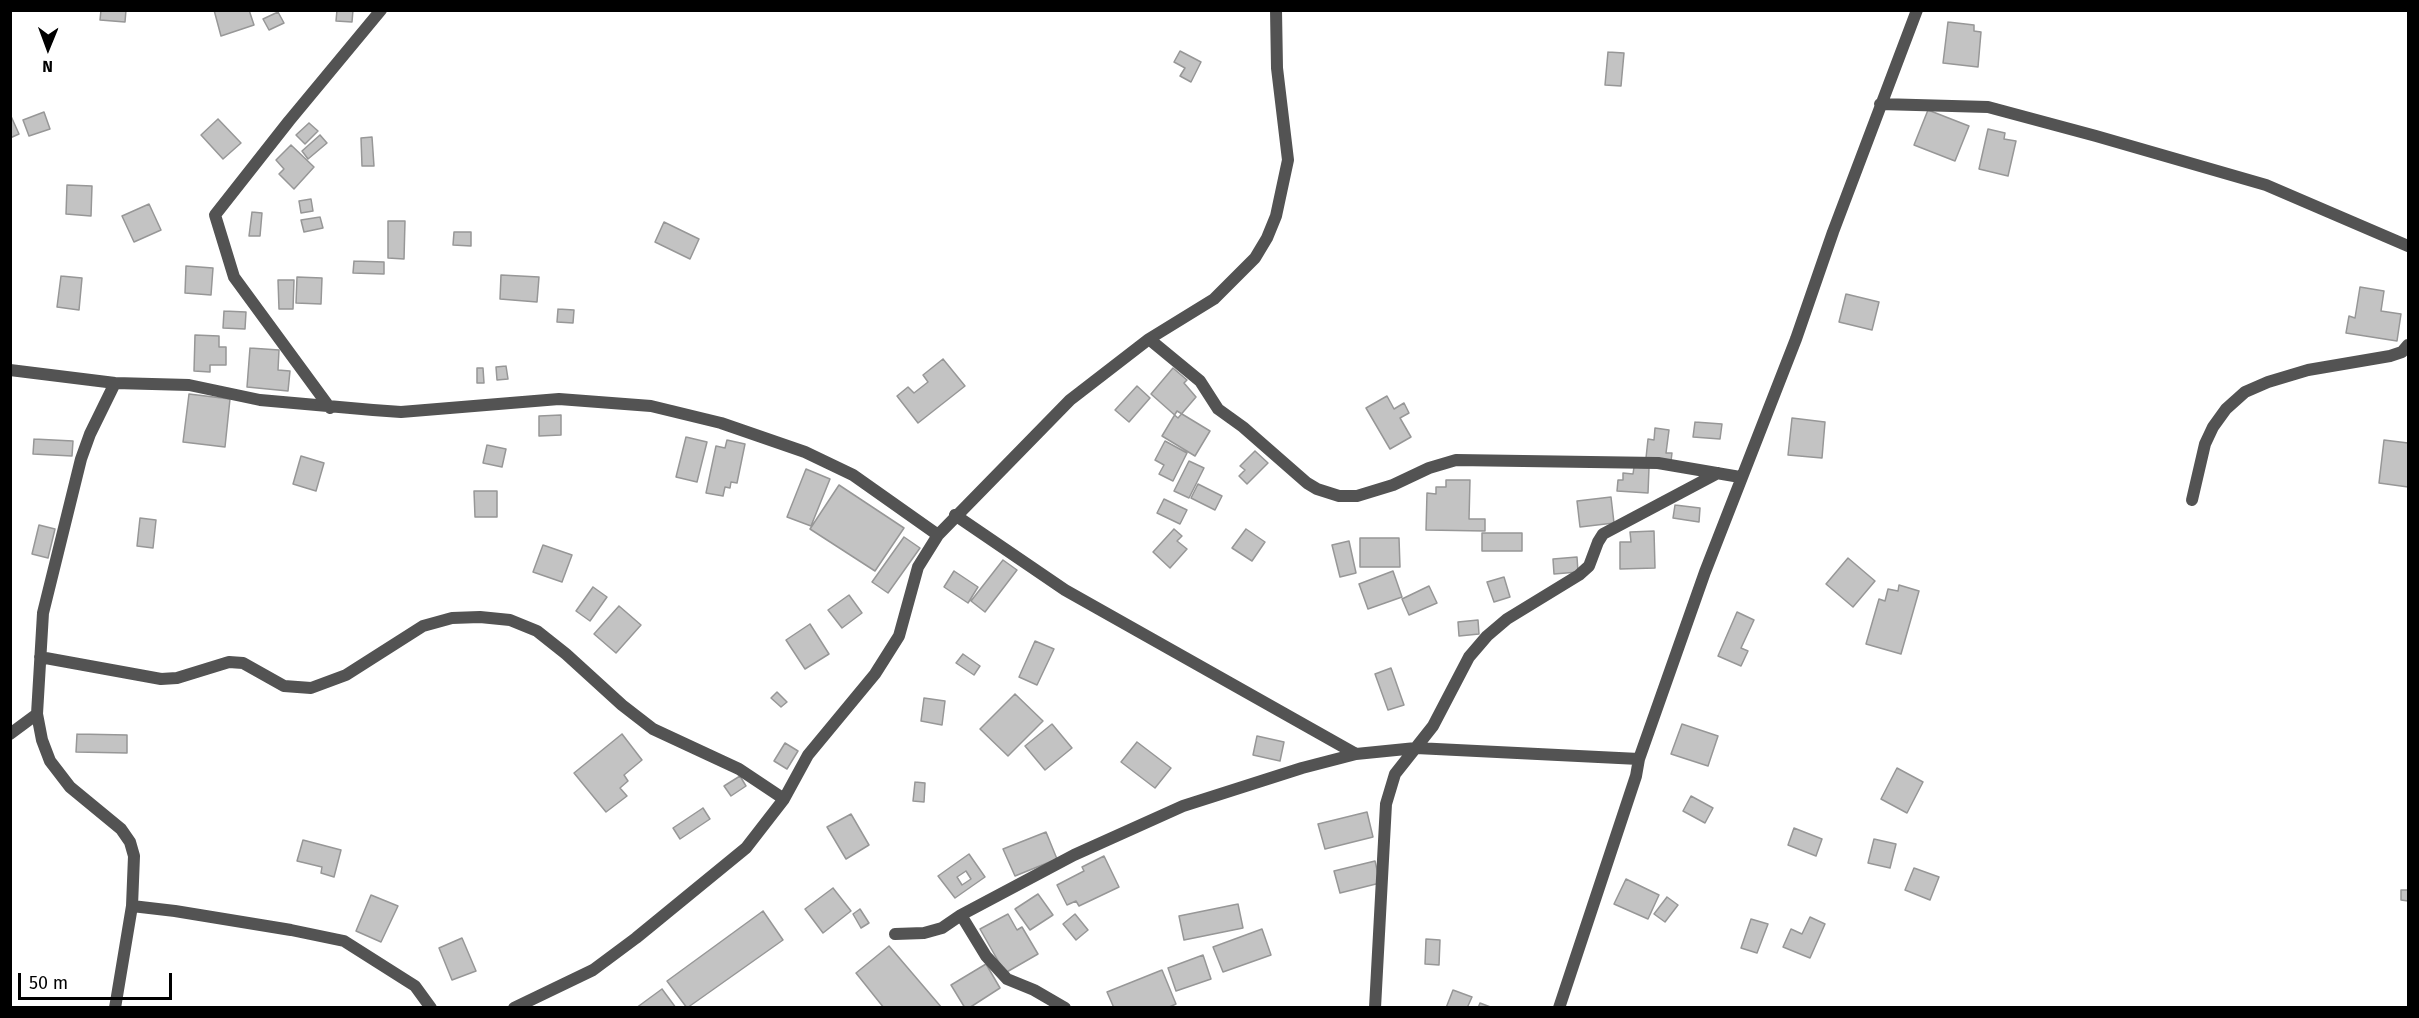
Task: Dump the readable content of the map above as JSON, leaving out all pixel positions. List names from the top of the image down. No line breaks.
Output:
{"scale_bar":"50 m","north":"bottom"}
